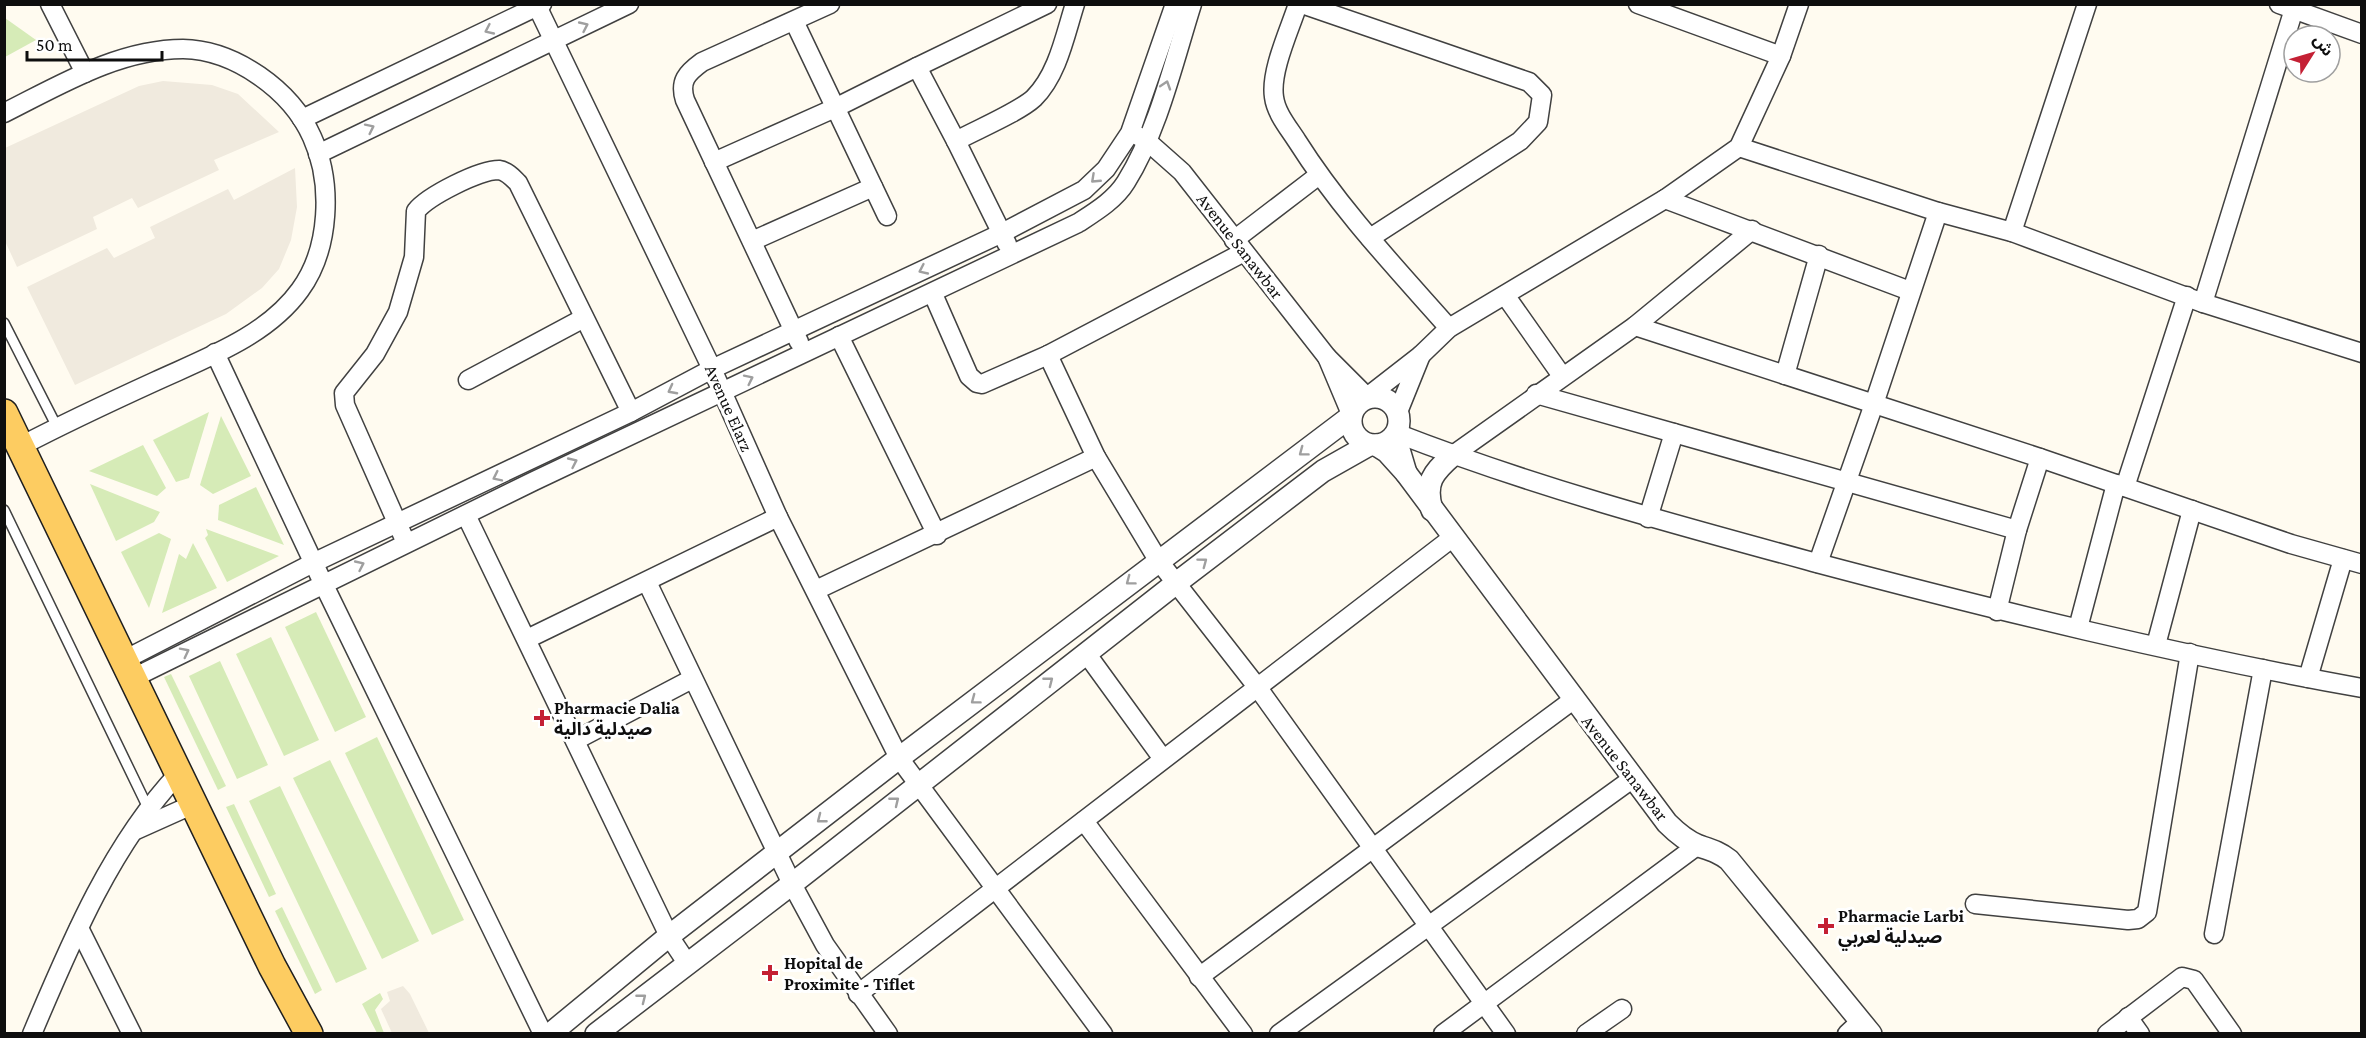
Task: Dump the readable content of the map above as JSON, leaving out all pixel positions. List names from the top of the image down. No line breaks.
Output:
{"streets":{"street":["Avenue Sanawbar","Avenue Elarz"]},"places":{"health":["Pharmacie Dalia صيدلية دالية","Pharmacie Larbi صيدلية لعربي","Hopital de Proximite - Tiflet"]},"scale_bar":"50 m","north":"top right"}
